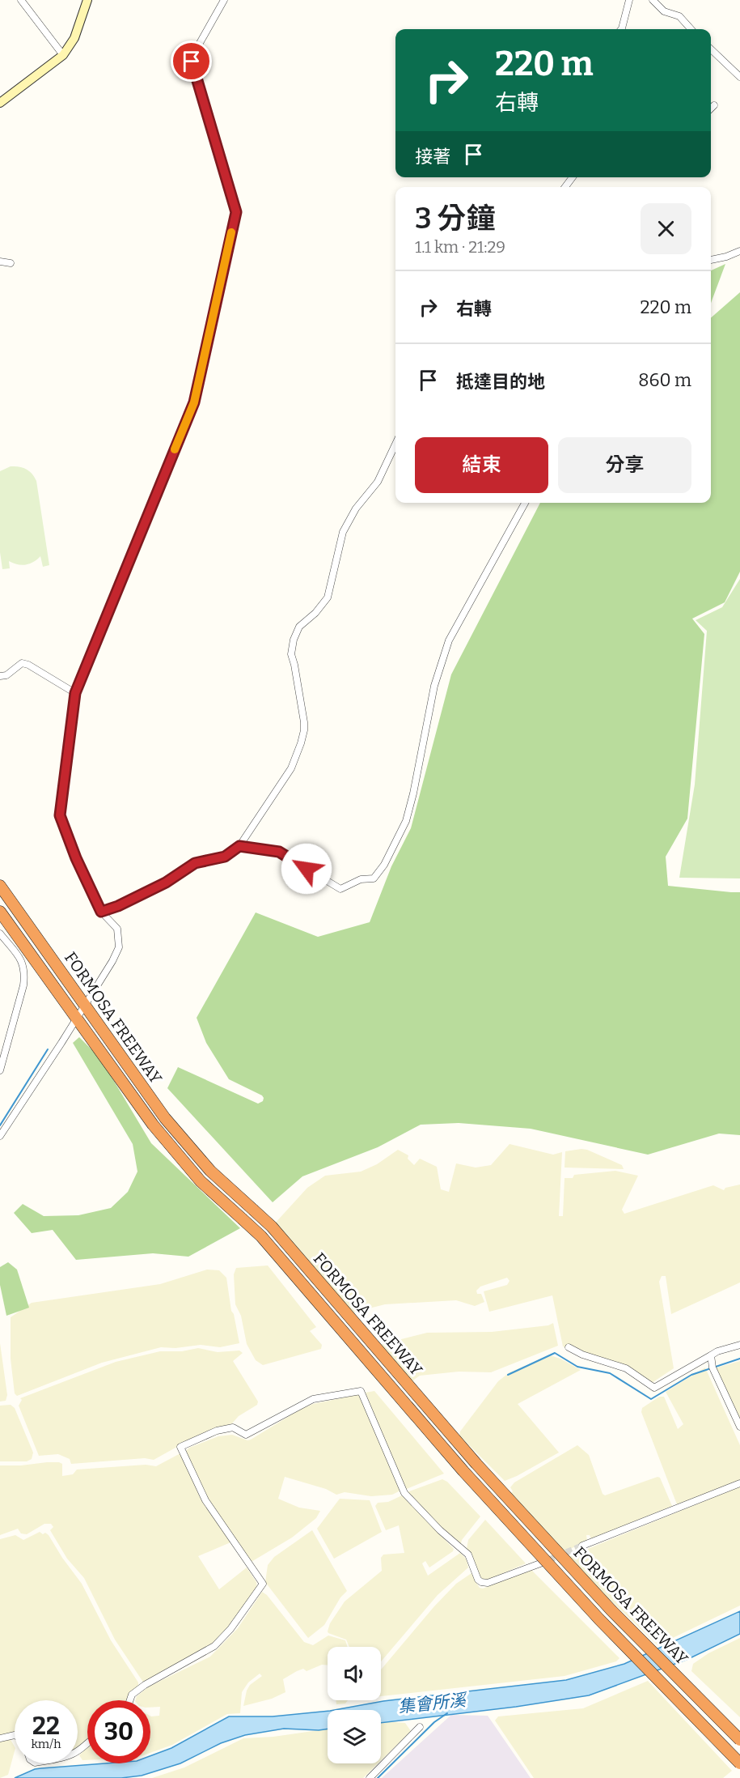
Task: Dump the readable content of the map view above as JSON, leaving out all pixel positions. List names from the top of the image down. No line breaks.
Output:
{"streets":{"highway":["FORMOSA FREEWAY"]},"water":["集會所溪"],"page":{"turn":["220 m","右轉"],"then":"接著","heading":["3 分鐘","1.1 km · 21:29"],"list":[{"name":"右轉","value":"220 m"},{"name":"抵達目的地","value":"860 m"}],"buttons":["結束","分享"],"speed":"22 km/h","limit":"30"}}
